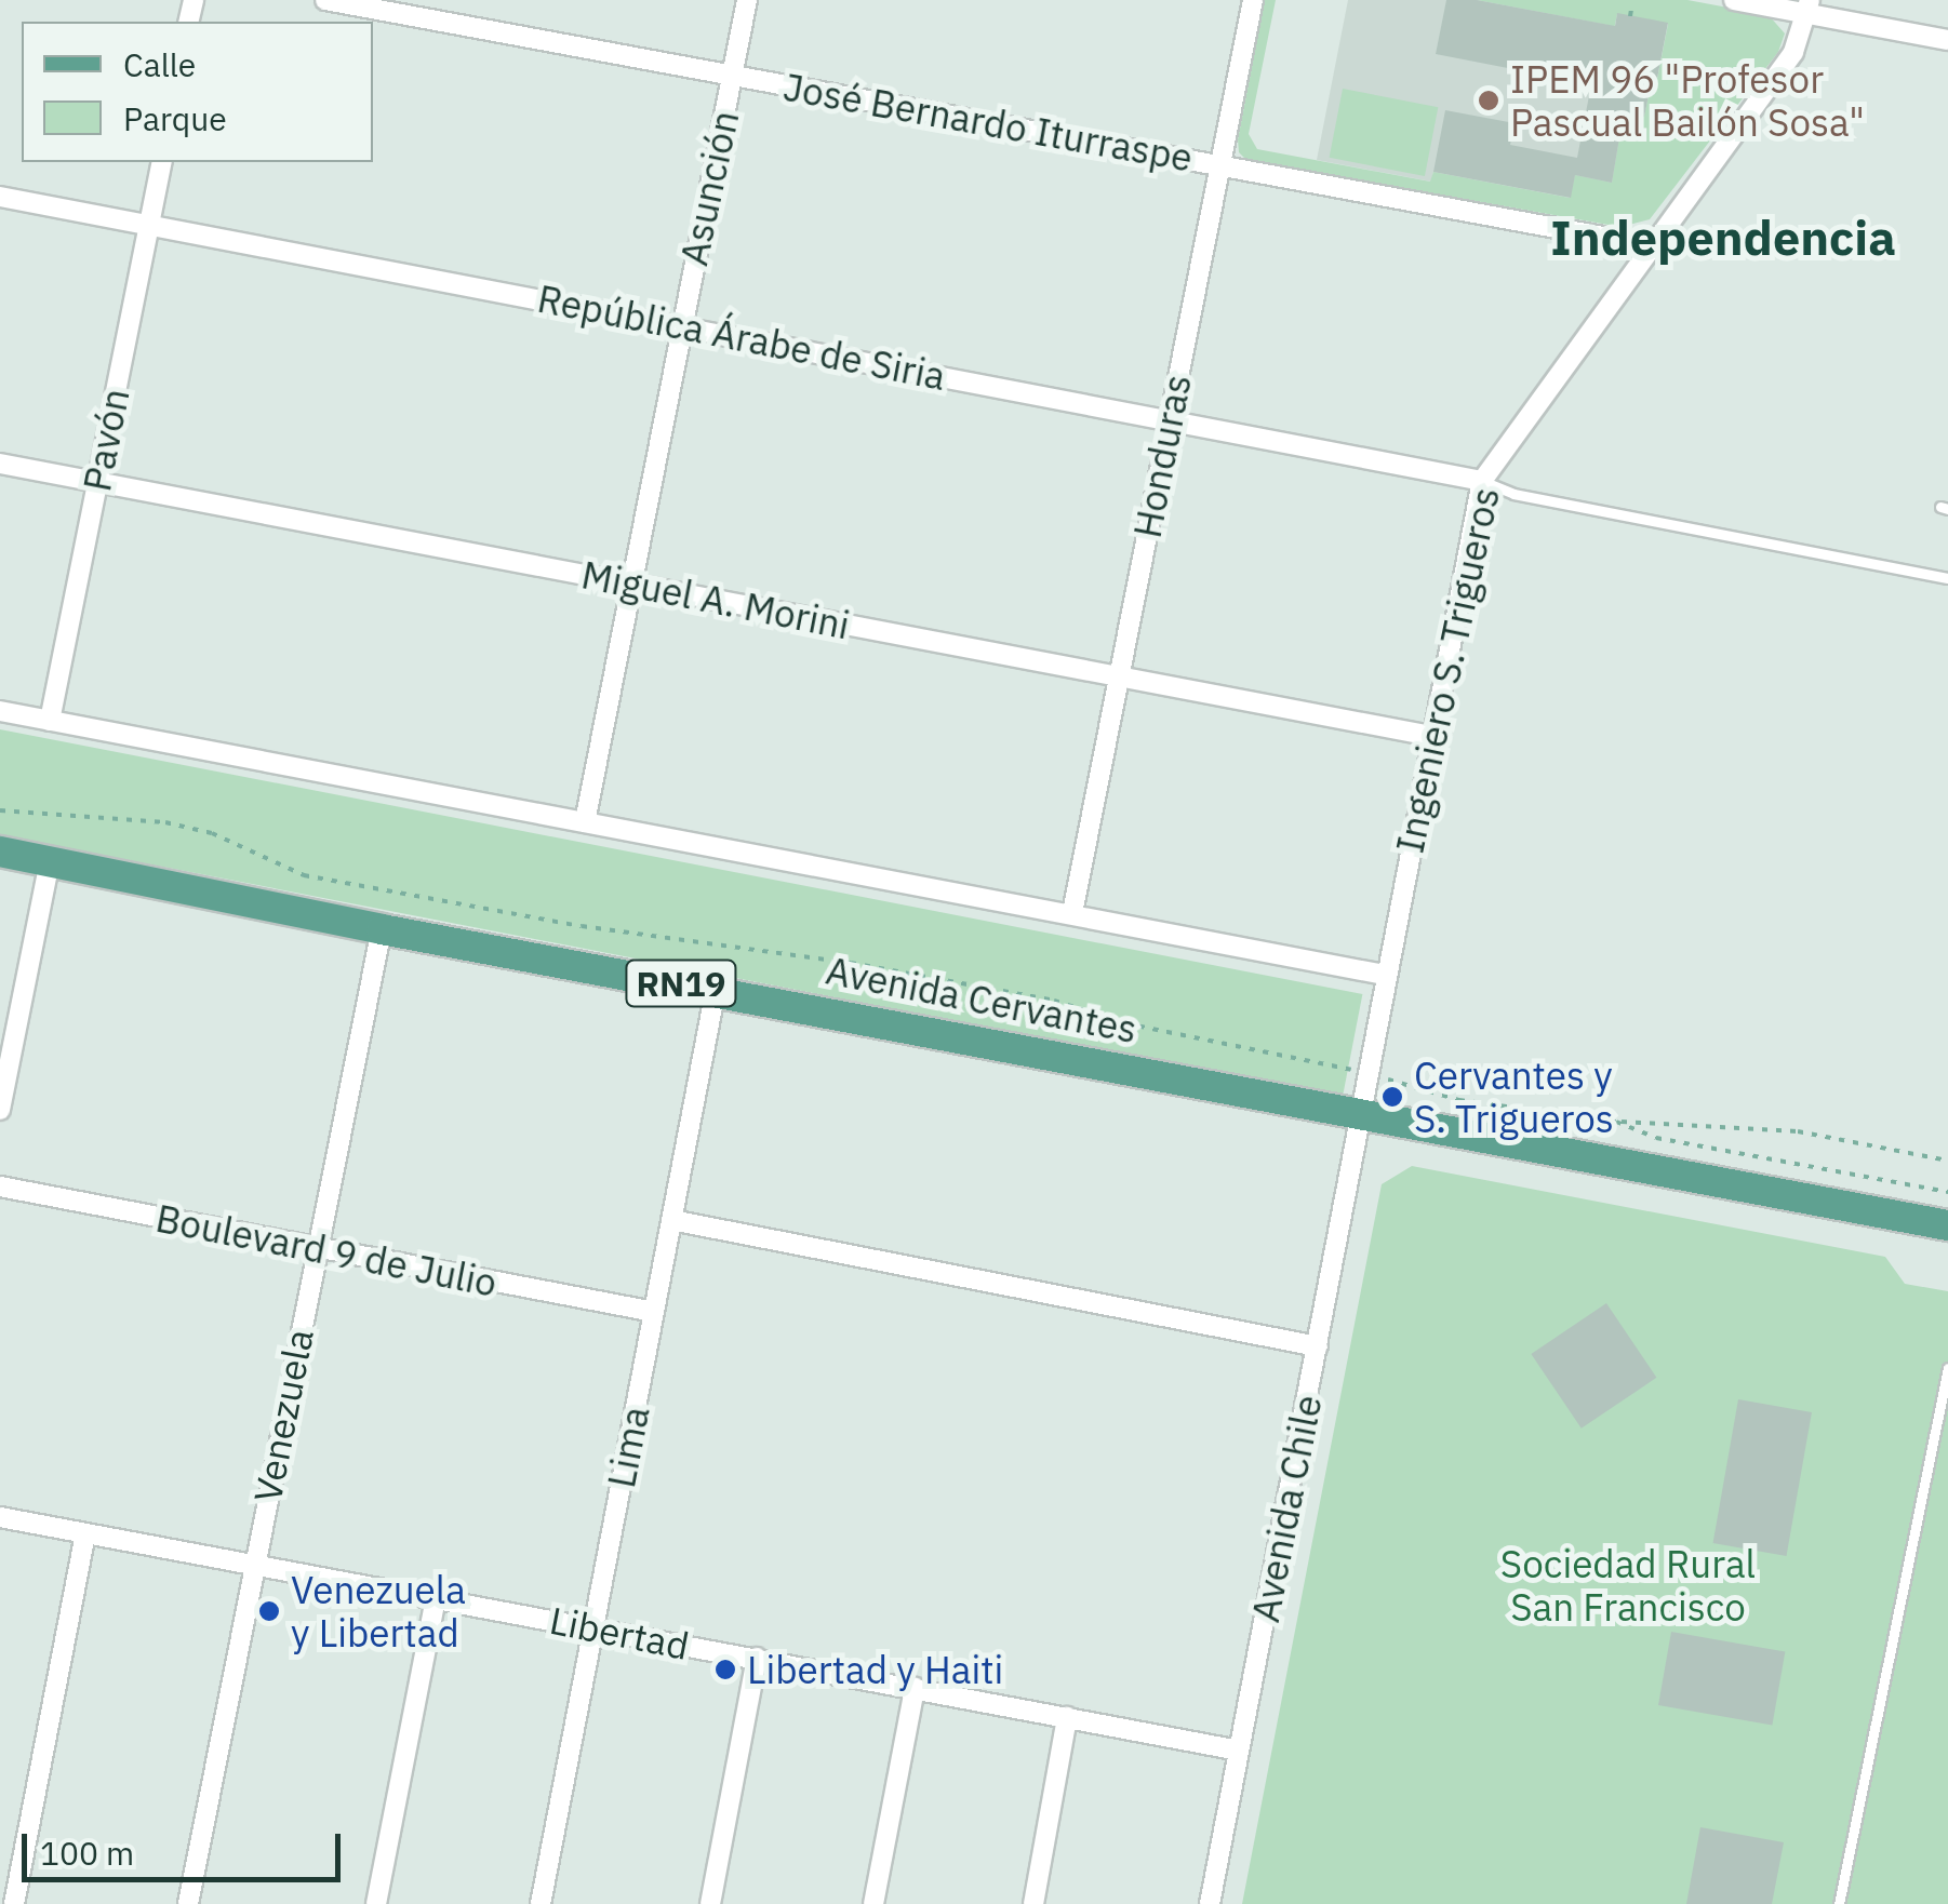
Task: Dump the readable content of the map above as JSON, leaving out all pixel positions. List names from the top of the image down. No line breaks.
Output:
{"streets":{"main road":["RN19","Avenida Cervantes"],"street":["José Bernardo Iturraspe","Asunción","República Árabe de Siria","Pavón","Honduras","Miguel A. Morini","Ingeniero S. Trigueros","Boulevard 9 de Julio","Venezuela","Lima","Avenida Chile","Libertad"]},"crossings":[["José Bernardo Iturraspe","Asunción"],["José Bernardo Iturraspe","Honduras"],["José Bernardo Iturraspe","Ingeniero S. Trigueros"],["Asunción","República Árabe de Siria"],["Asunción","Miguel A. Morini"],["República Árabe de Siria","Pavón"],["República Árabe de Siria","Honduras"],["República Árabe de Siria","Ingeniero S. Trigueros"],["Pavón","Miguel A. Morini"],["Honduras","Miguel A. Morini"],["Miguel A. Morini","Ingeniero S. Trigueros"],["Ingeniero S. Trigueros","Avenida Cervantes"],["Ingeniero S. Trigueros","Avenida Chile"],["Avenida Cervantes","Venezuela"],["Avenida Cervantes","Lima"],["Avenida Cervantes","Avenida Chile"],["Boulevard 9 de Julio","Venezuela"],["Boulevard 9 de Julio","Lima"],["Venezuela","Libertad"],["Lima","Libertad"],["Avenida Chile","Libertad"]],"districts":["Independencia"],"parks":["Sociedad Rural San Francisco"],"places":["IPEM 96 \"Profesor Pascual Bailón Sosa\"","Cervantes y S. Trigueros","Venezuela y Libertad","Libertad y Haiti"],"legend":["Calle","Parque"],"scale_bar":"100 m"}
